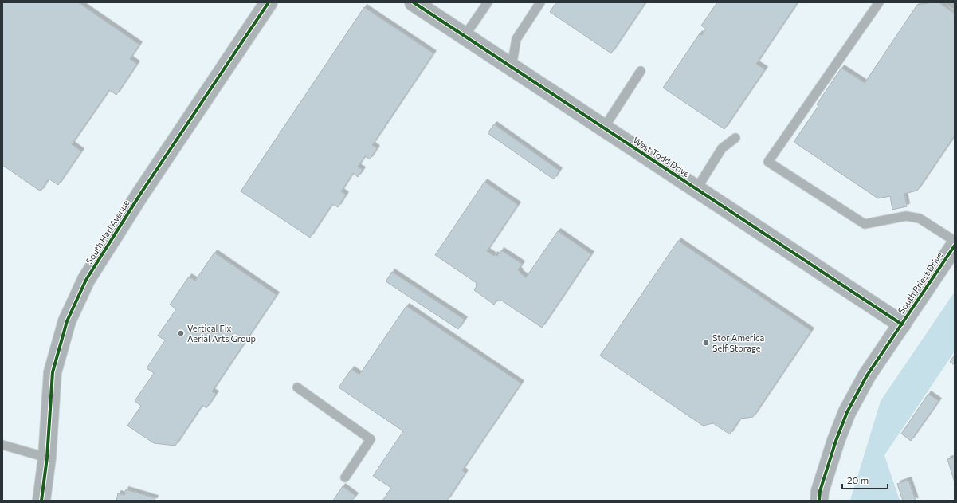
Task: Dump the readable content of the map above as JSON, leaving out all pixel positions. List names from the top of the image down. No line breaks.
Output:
{"streets":{"street":["West Todd Drive","South Harl Avenue","South Priest Drive"]},"crossings":[["West Todd Drive","South Priest Drive"]],"places":["Vertical Fix Aerial Arts Group","Stor America Self Storage"],"scale_bar":"20 m"}
